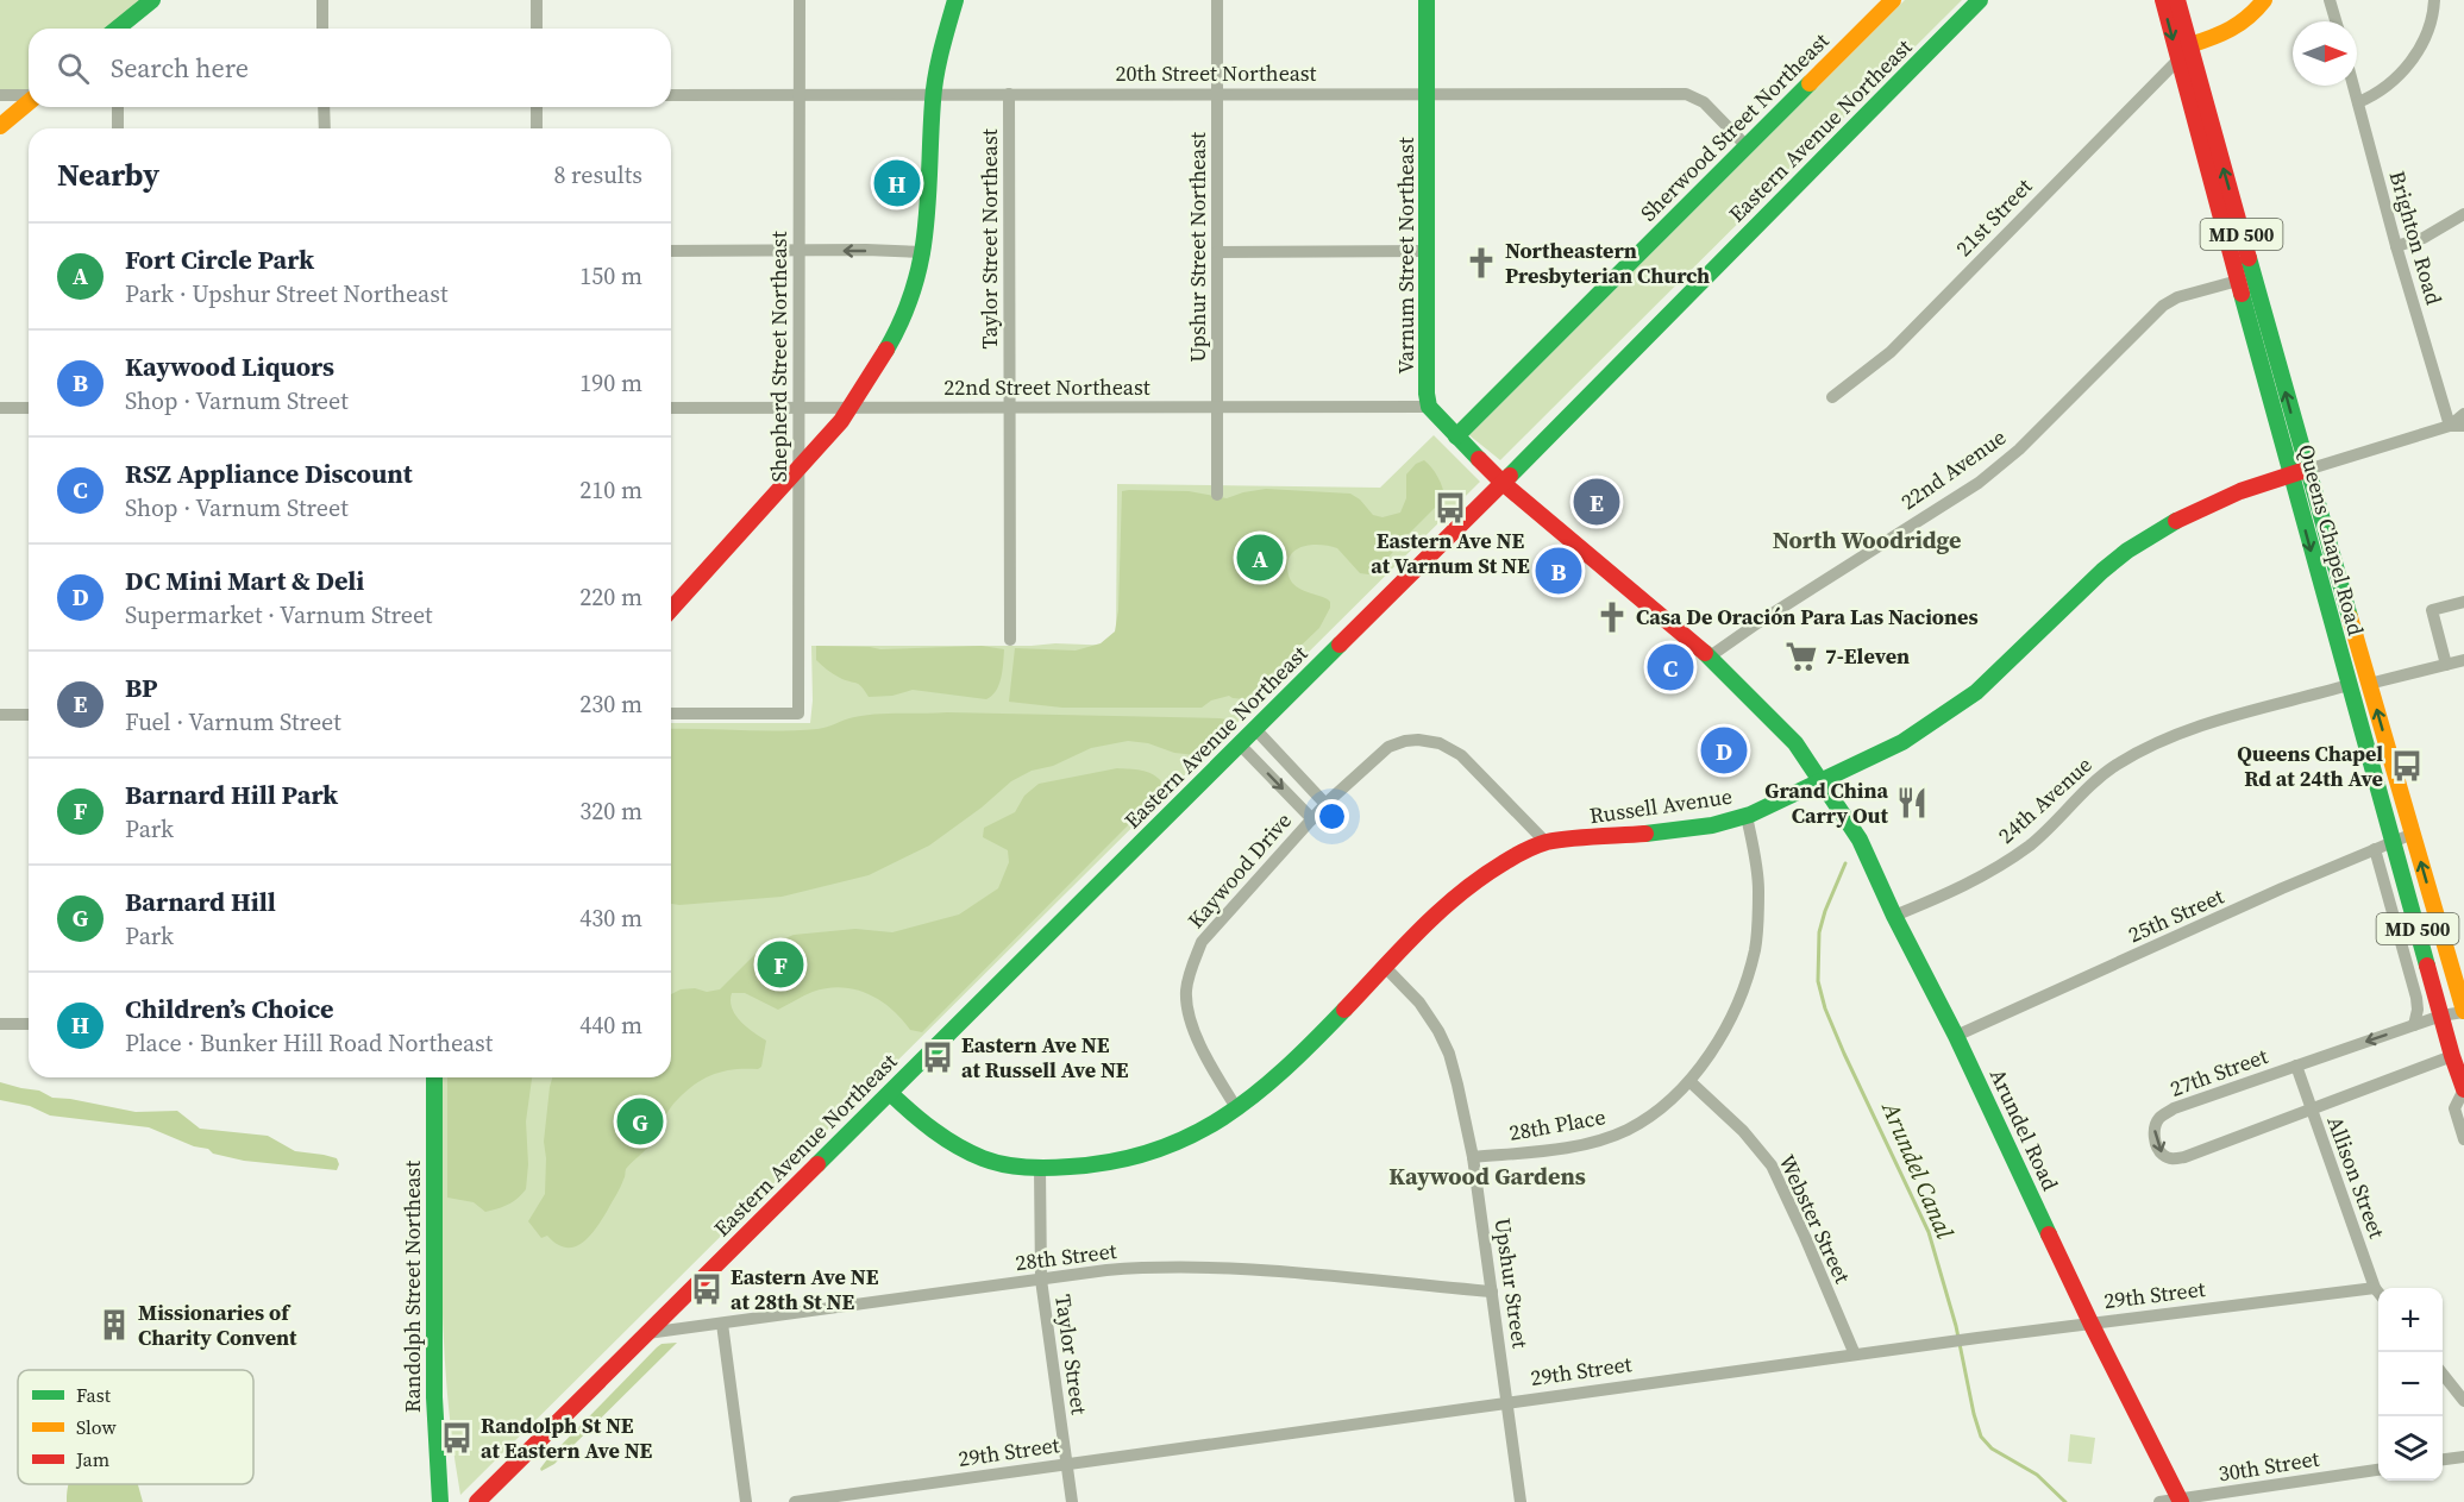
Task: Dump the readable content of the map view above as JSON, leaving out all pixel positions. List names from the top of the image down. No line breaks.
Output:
{"streets":{"street":["20th Street Northeast","Sherwood Street Northeast","Eastern Avenue Northeast","21st Street","MD 500","Brighton Road","Taylor Street Northeast","Upshur Street Northeast","Varnum Street Northeast","Shepherd Street Northeast","22nd Street Northeast","22nd Avenue","Queens Chapel Road","24th Avenue","Russell Avenue","Kaywood Drive","25th Street","27th Street","28th Place","Arundel Road","Allison Street","Webster Street","28th Street","Upshur Street","Randolph Street Northeast","29th Street","Taylor Street","30th Street"]},"crossings":[["20th Street Northeast","Sherwood Street Northeast"],["20th Street Northeast","Taylor Street Northeast"],["20th Street Northeast","Upshur Street Northeast"],["20th Street Northeast","Varnum Street Northeast"],["20th Street Northeast","Shepherd Street Northeast"],["Eastern Avenue Northeast","Russell Avenue"],["Eastern Avenue Northeast","Arundel Road"],["Eastern Avenue Northeast","28th Street"],["21st Street","Queens Chapel Road"],["Brighton Road","Russell Avenue"],["Taylor Street Northeast","22nd Street Northeast"],["Upshur Street Northeast","22nd Street Northeast"],["Varnum Street Northeast","22nd Street Northeast"],["Shepherd Street Northeast","22nd Street Northeast"],["22nd Avenue","Queens Chapel Road"],["22nd Avenue","Arundel Road"],["Queens Chapel Road","24th Avenue"],["Queens Chapel Road","Russell Avenue"],["Queens Chapel Road","25th Street"],["Queens Chapel Road","27th Street"],["24th Avenue","Arundel Road"],["Russell Avenue","Kaywood Drive"],["Russell Avenue","28th Place"],["Russell Avenue","Arundel Road"],["Russell Avenue","Upshur Street"],["Russell Avenue","Taylor Street"],["25th Street","Arundel Road"],["27th Street","Allison Street"],["28th Place","Webster Street"],["28th Place","Upshur Street"],["Arundel Road","29th Street"],["Arundel Road","30th Street"],["Allison Street","29th Street"],["Webster Street","29th Street"],["28th Street","Upshur Street"],["28th Street","Taylor Street"],["Upshur Street","29th Street"],["29th Street","Taylor Street"]],"districts":["North Woodridge","Kaywood Gardens"],"water":["Arundel Canal"],"places":{"church":["Northeastern Presbyterian Church","Casa De Oración Para Las Naciones"],"bus stop":["Eastern Ave NE at Varnum St NE","Queens Chapel Rd at 24th Ave","Eastern Ave NE at Russell Ave NE","Eastern Ave NE at 28th St NE","Randolph St NE at Eastern Ave NE"],"supermarket":["7-Eleven"],"restaurant":["Grand China Carry Out"],"building":["Missionaries of Charity Convent"]},"legend":["Fast","Slow","Jam"],"north":"right","page":{"search":"Search here","heading":["Nearby","8 results"],"pins":["H","E","A","B","C","D","F","G"],"list":[{"mark":"A","name":"Fort Circle Park","note":"Park · Upshur Street Northeast","value":"150 m"},{"mark":"B","name":"Kaywood Liquors","note":"Shop · Varnum Street","value":"190 m"},{"mark":"C","name":"RSZ Appliance Discount","note":"Shop · Varnum Street","value":"210 m"},{"mark":"D","name":"DC Mini Mart & Deli","note":"Supermarket · Varnum Street","value":"220 m"},{"mark":"E","name":"BP","note":"Fuel · Varnum Street","value":"230 m"},{"mark":"F","name":"Barnard Hill Park","note":"Park","value":"320 m"},{"mark":"G","name":"Barnard Hill","note":"Park","value":"430 m"},{"mark":"H","name":"Children’s Choice","note":"Place · Bunker Hill Road Northeast","value":"440 m"}],"map_buttons":["+","−"]}}
